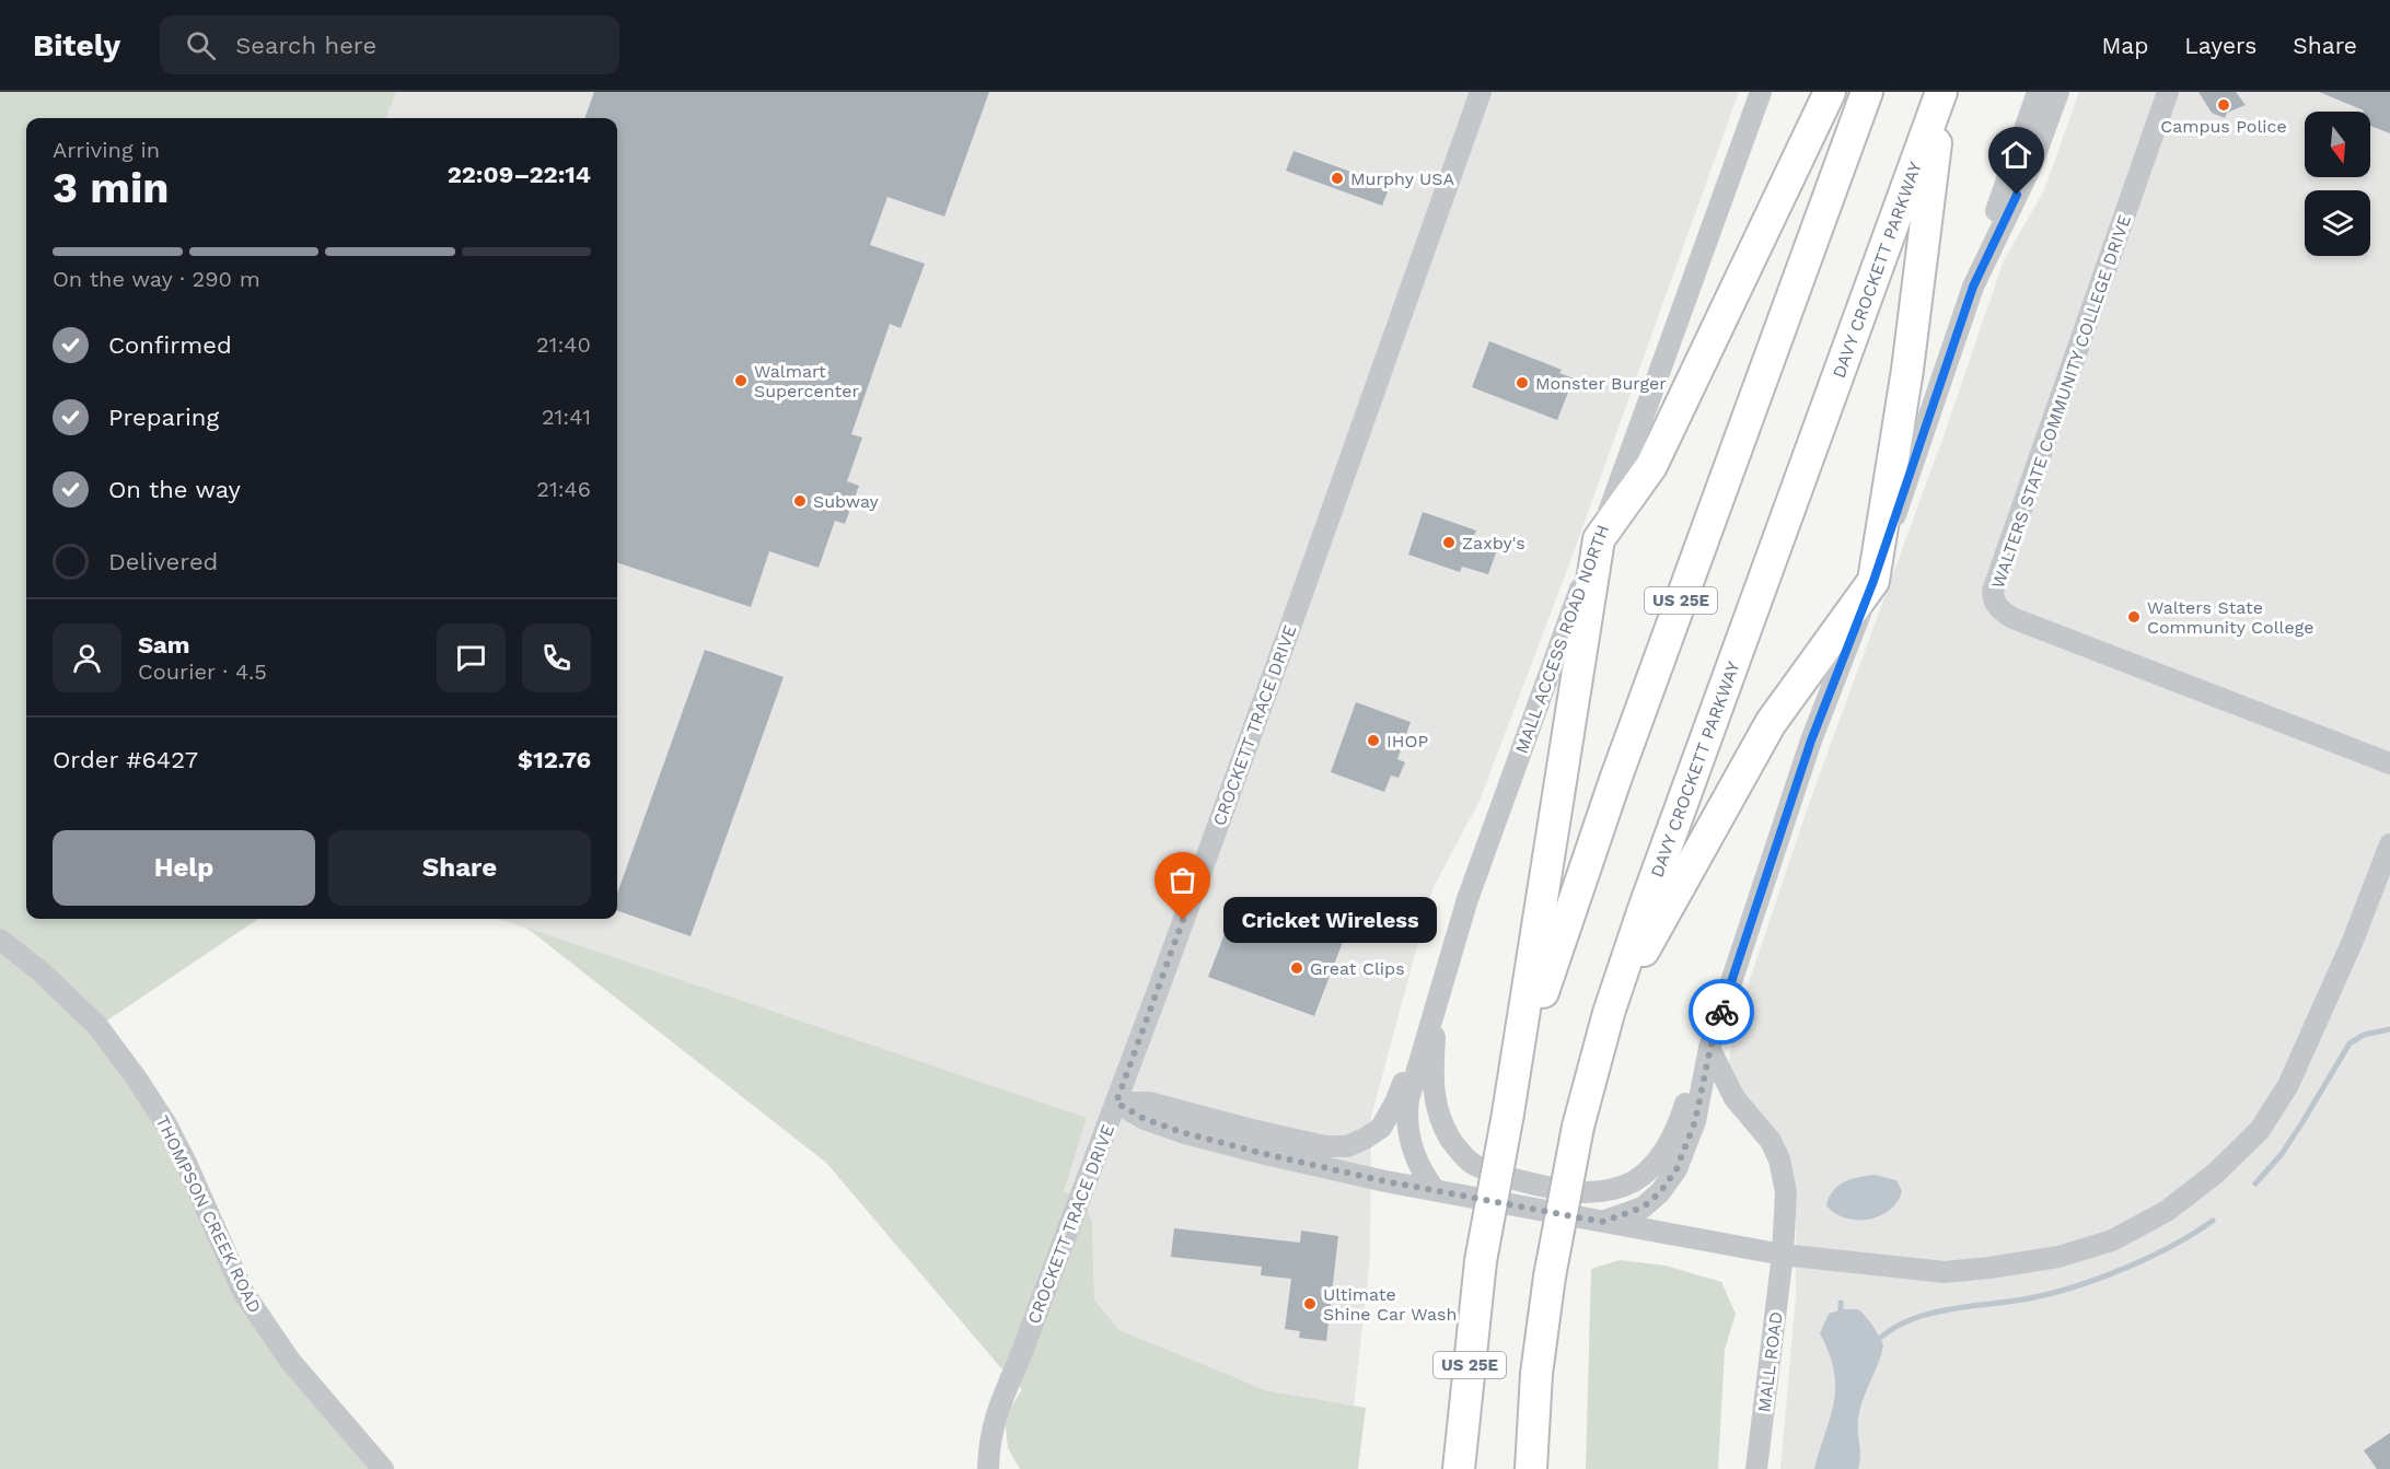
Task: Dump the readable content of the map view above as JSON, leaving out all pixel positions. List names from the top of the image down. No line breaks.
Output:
{"streets":{"highway":["DAVY CROCKETT PARKWAY","US 25E"],"street":["WALTERS STATE COMMUNITY COLLEGE DRIVE","MALL ACCESS ROAD NORTH","CROCKETT TRACE DRIVE","THOMPSON CREEK ROAD","MALL ROAD"]},"places":["Campus Police","Murphy USA","Walmart Supercenter","Monster Burger","Subway","Zaxby's","Walters State Community College","IHOP","Cricket Wireless","Great Clips","Ultimate Shine Car Wash"],"north":"bottom","page":{"header":"Bitely","search":"Search here","nav":["Map","Layers","Share"],"heading":["3 min","Arriving in","22:09–22:14"],"panel":["Sam","Courier · 4.5","Order #6427","$12.76"],"bar":"On the way · 290 m","list":[["Confirmed","21:40"],["Preparing","21:41"],["On the way","21:46"],"Delivered"],"buttons":["Help","Share"],"bubble":"Cricket Wireless"}}
